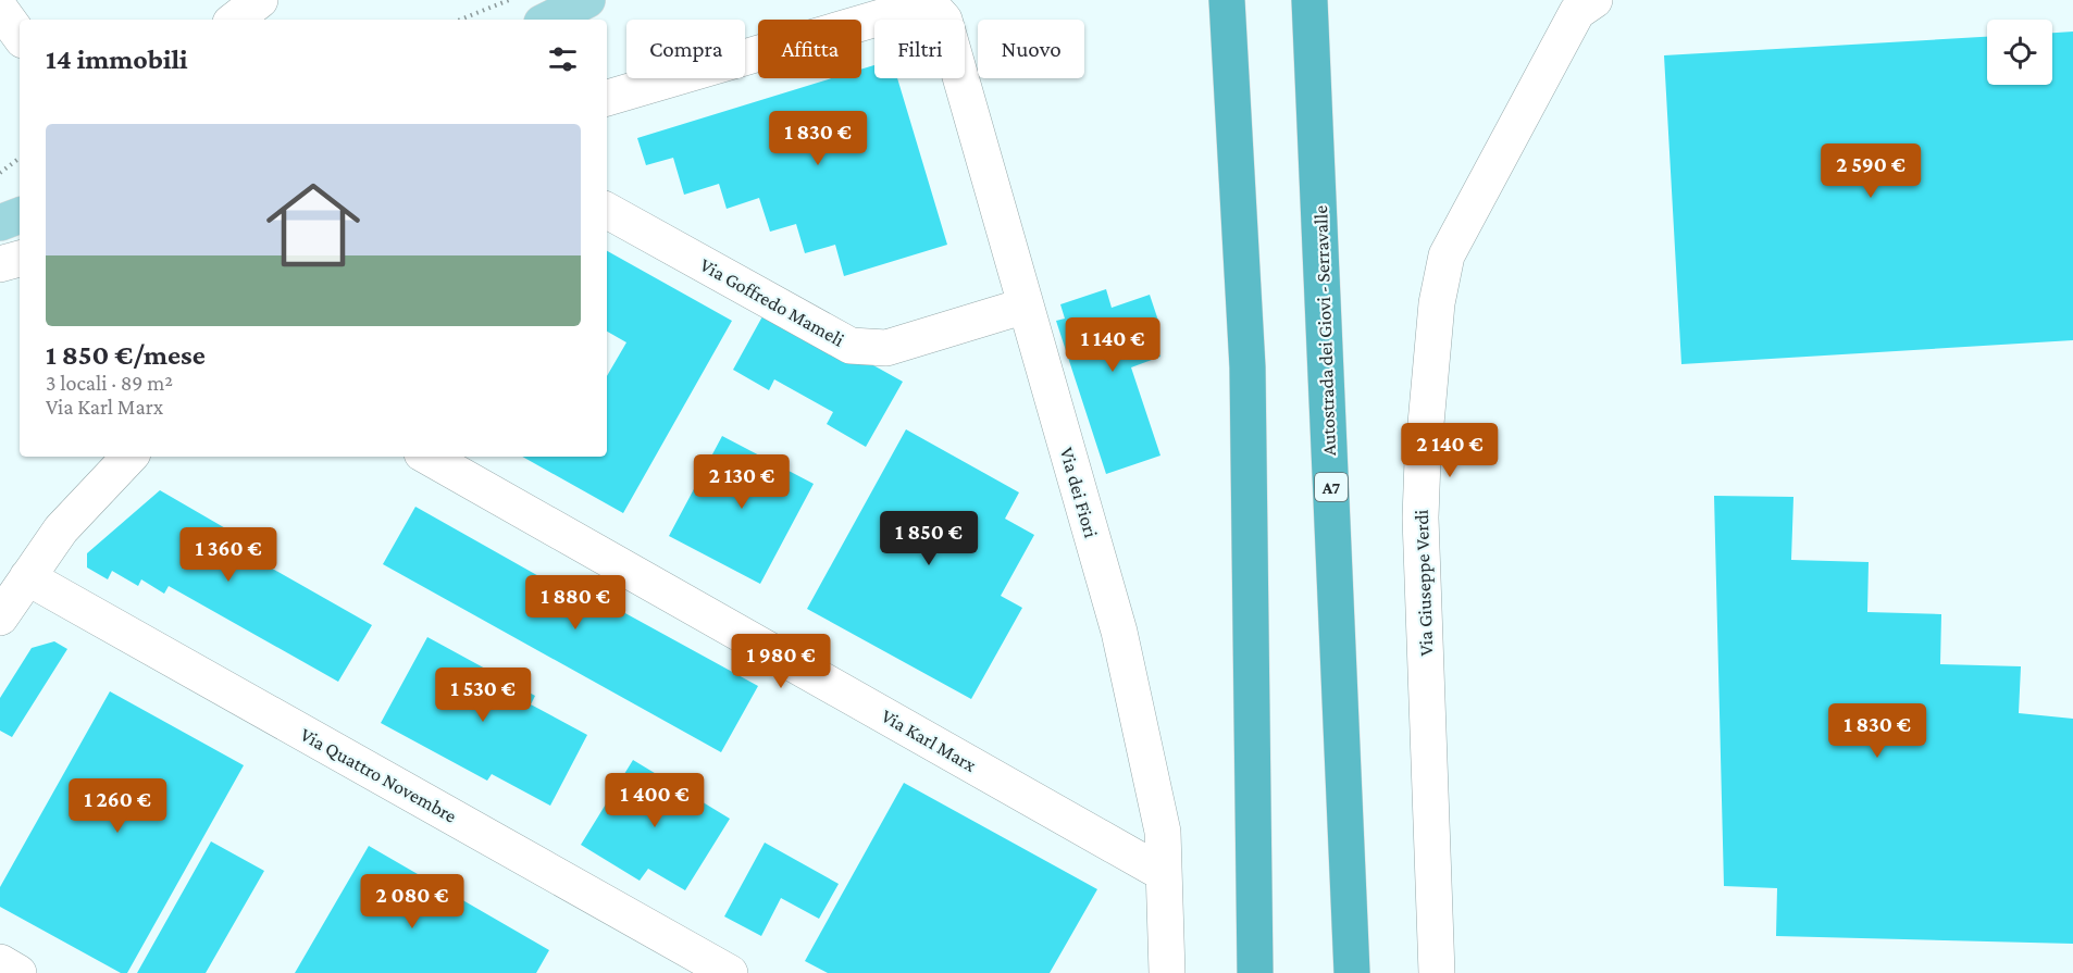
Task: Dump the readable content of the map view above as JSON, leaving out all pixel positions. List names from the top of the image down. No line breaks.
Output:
{"streets":{"highway":["Autostrada dei Giovi - Serravalle","A7"],"street":["Via Goffredo Mameli","Via dei Fiori","Via Giuseppe Verdi","Via Karl Marx","Via Quattro Novembre"]},"crossings":[["Via Goffredo Mameli","Via dei Fiori"],["Via dei Fiori","Via Karl Marx"]],"page":{"chip":["Compra","Affitta","Filtri","Nuovo"],"heading":"14 immobili","list":[{"name":"1 850 €/mese","note":"3 locali · 89 m² · Via Karl Marx"}],"price":["1 830 €","2 590 €","1 140 €","2 140 €","2 130 €","1 850 €","1 360 €","1 880 €","1 980 €","1 530 €","1 830 €","1 400 €","1 260 €","2 080 €"]}}
